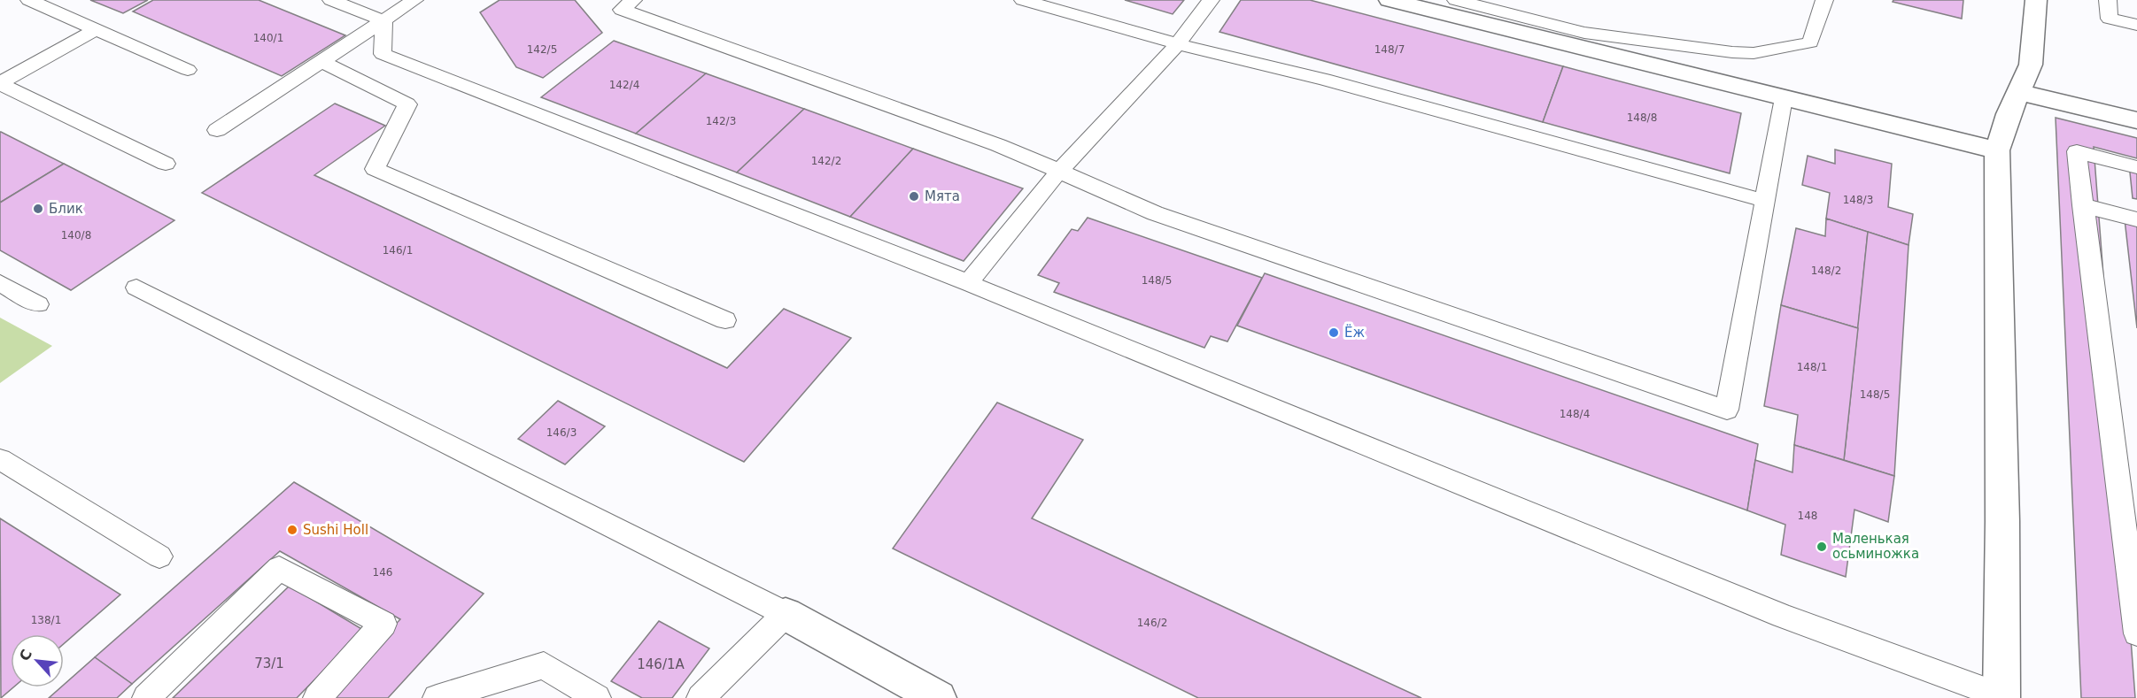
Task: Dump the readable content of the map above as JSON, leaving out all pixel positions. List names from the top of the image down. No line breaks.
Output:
{"places":["Мята","Блик","Ёж","Sushi Holl","Маленькая осьминожка"],"house_numbers":["140/1","142/5","148/7","142/4","148/8","142/3","142/2","148/3","140/8","146/1","148/2","148/5","148/1","148/5","148/4","146/3","148","146","138/1","146/2","73/1","146/1А"],"north":"top left"}
